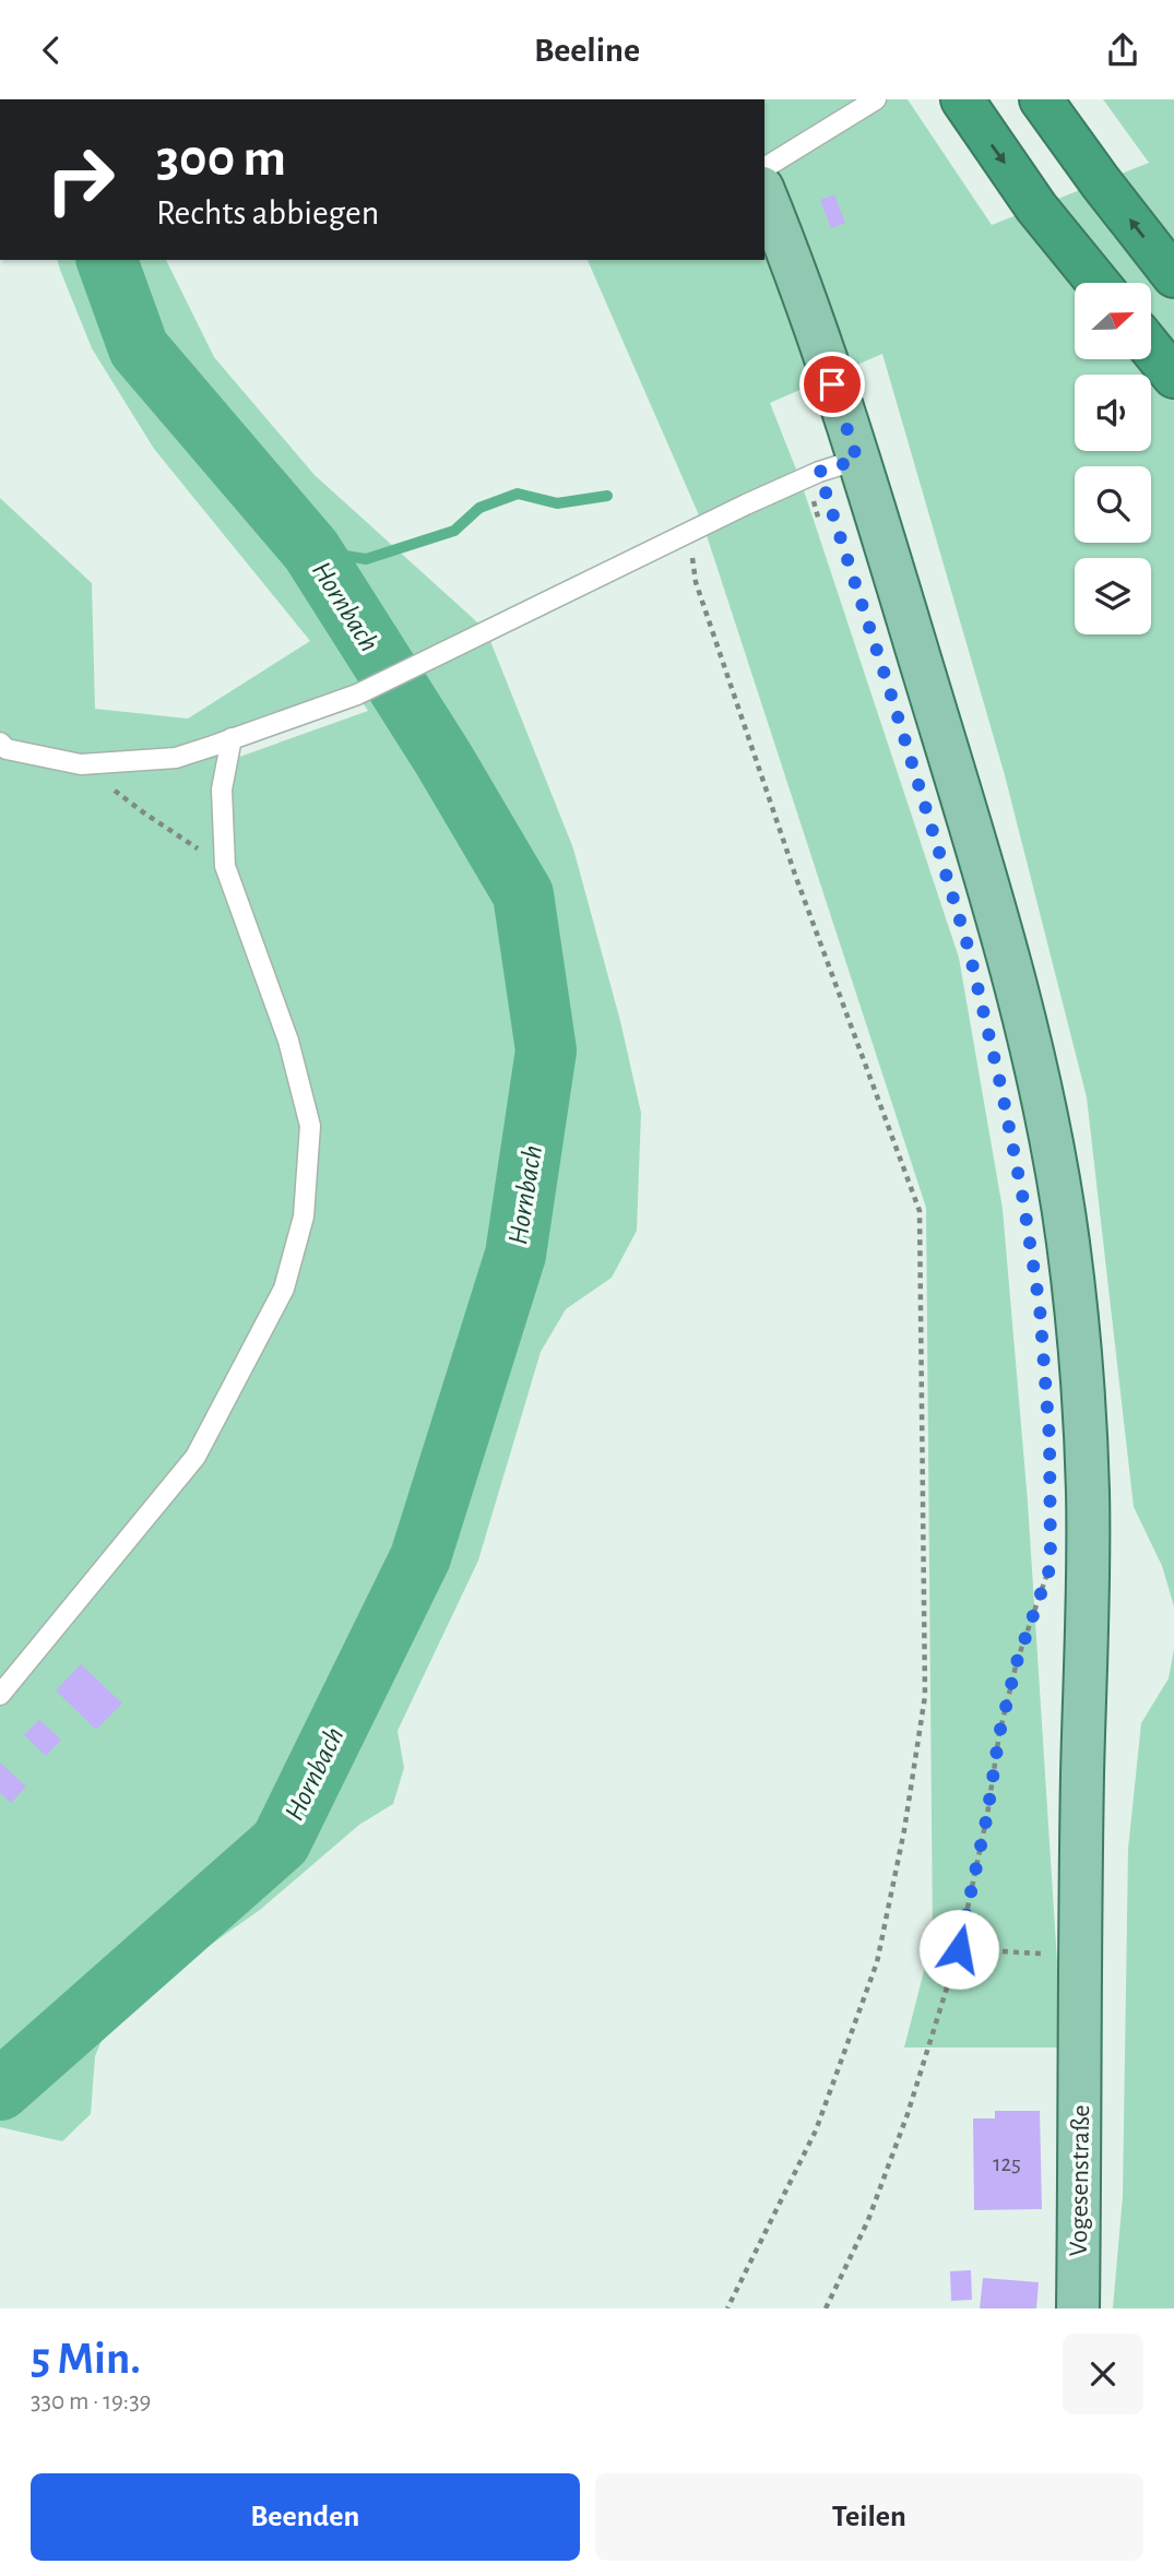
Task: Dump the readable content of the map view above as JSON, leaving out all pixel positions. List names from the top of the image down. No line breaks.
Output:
{"streets":{"main road":["Vogesenstraße"]},"water":["Hornbach"],"house_numbers":["125"],"north":"right","page":{"header":"Beeline","turn":["300 m","Rechts abbiegen"],"heading":["5 Min.","330 m · 19:39"],"buttons":["Beenden","Teilen"]}}
